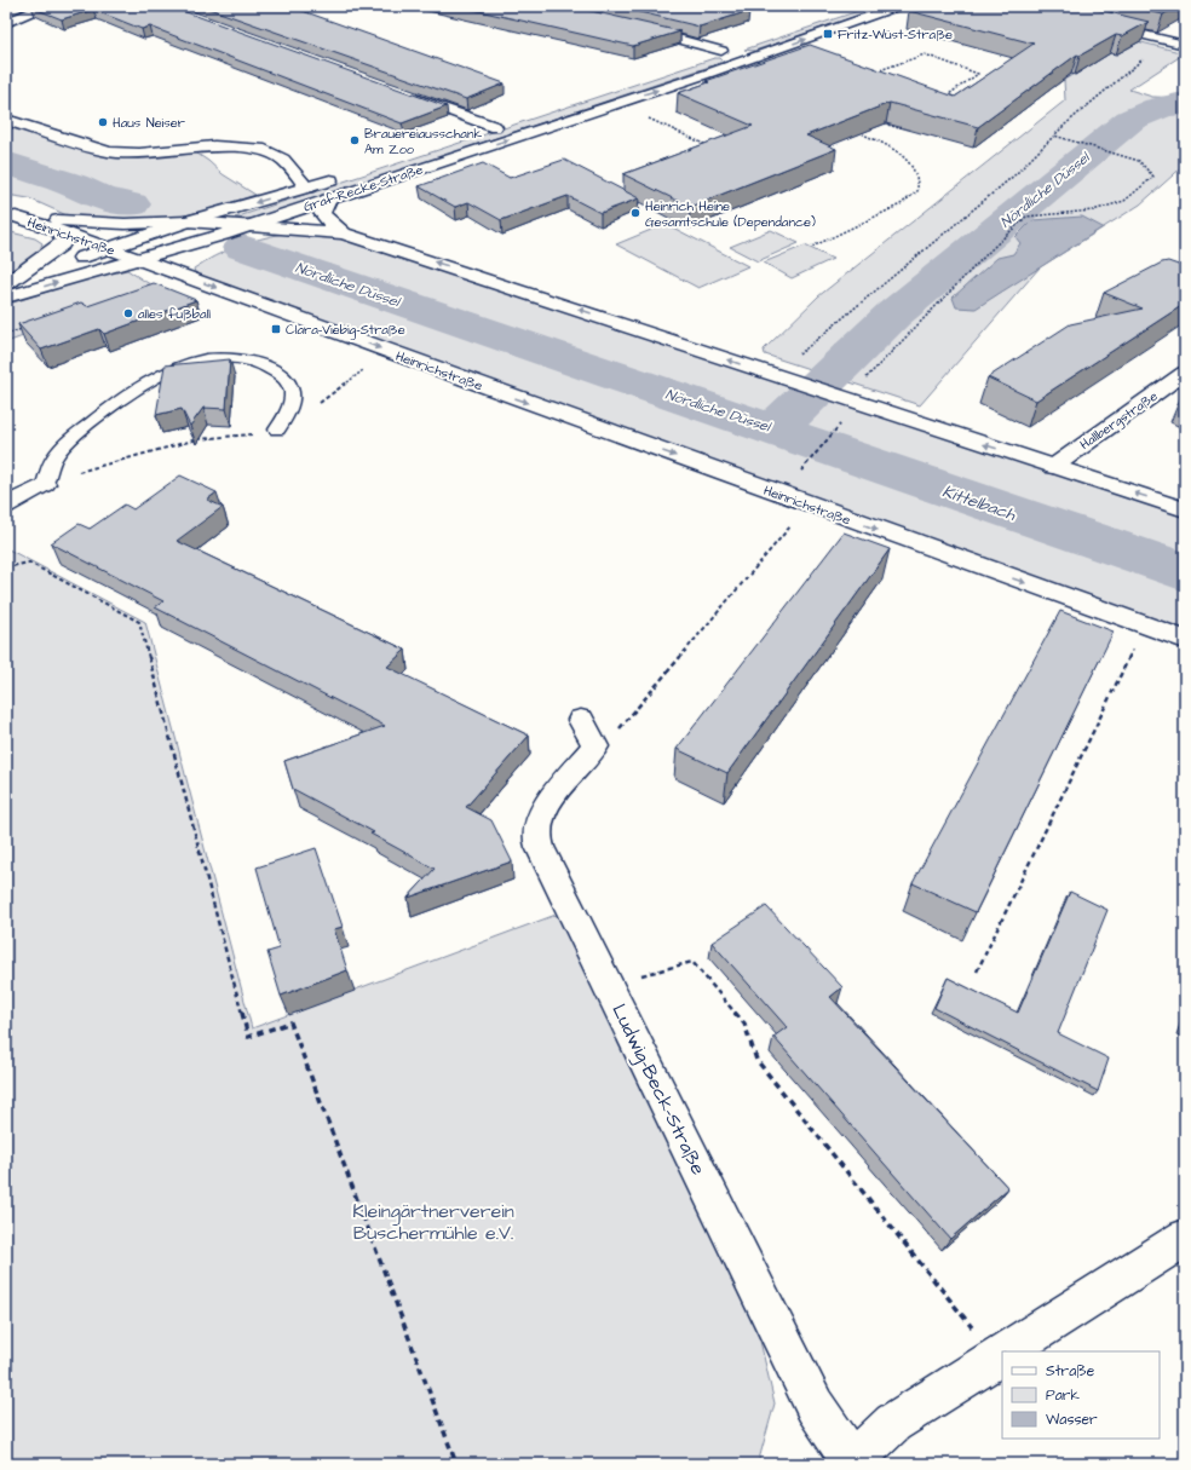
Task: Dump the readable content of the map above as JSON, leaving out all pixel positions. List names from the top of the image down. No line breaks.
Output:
{"streets":{"street":["Graf-Recke-Straße","Heinrichstraße","Hallbergstraße","Ludwig-Beck-Straße"]},"crossings":[["Graf-Recke-Straße","Heinrichstraße"],["Heinrichstraße","Hallbergstraße"]],"water":["Nördliche Düssel","Kittelbach"],"parks":["Kleingärtnerverein Buschermühle e.V."],"places":{"transit":["Fritz-Wüst-Straße","Clara-Viebig-Straße"],"other":["Haus Neiser","Brauereiausschank Am Zoo","Heinrich Heine Gesamtschule (Dependance)","alles fußball"]},"legend":["Straße","Park","Wasser"]}
